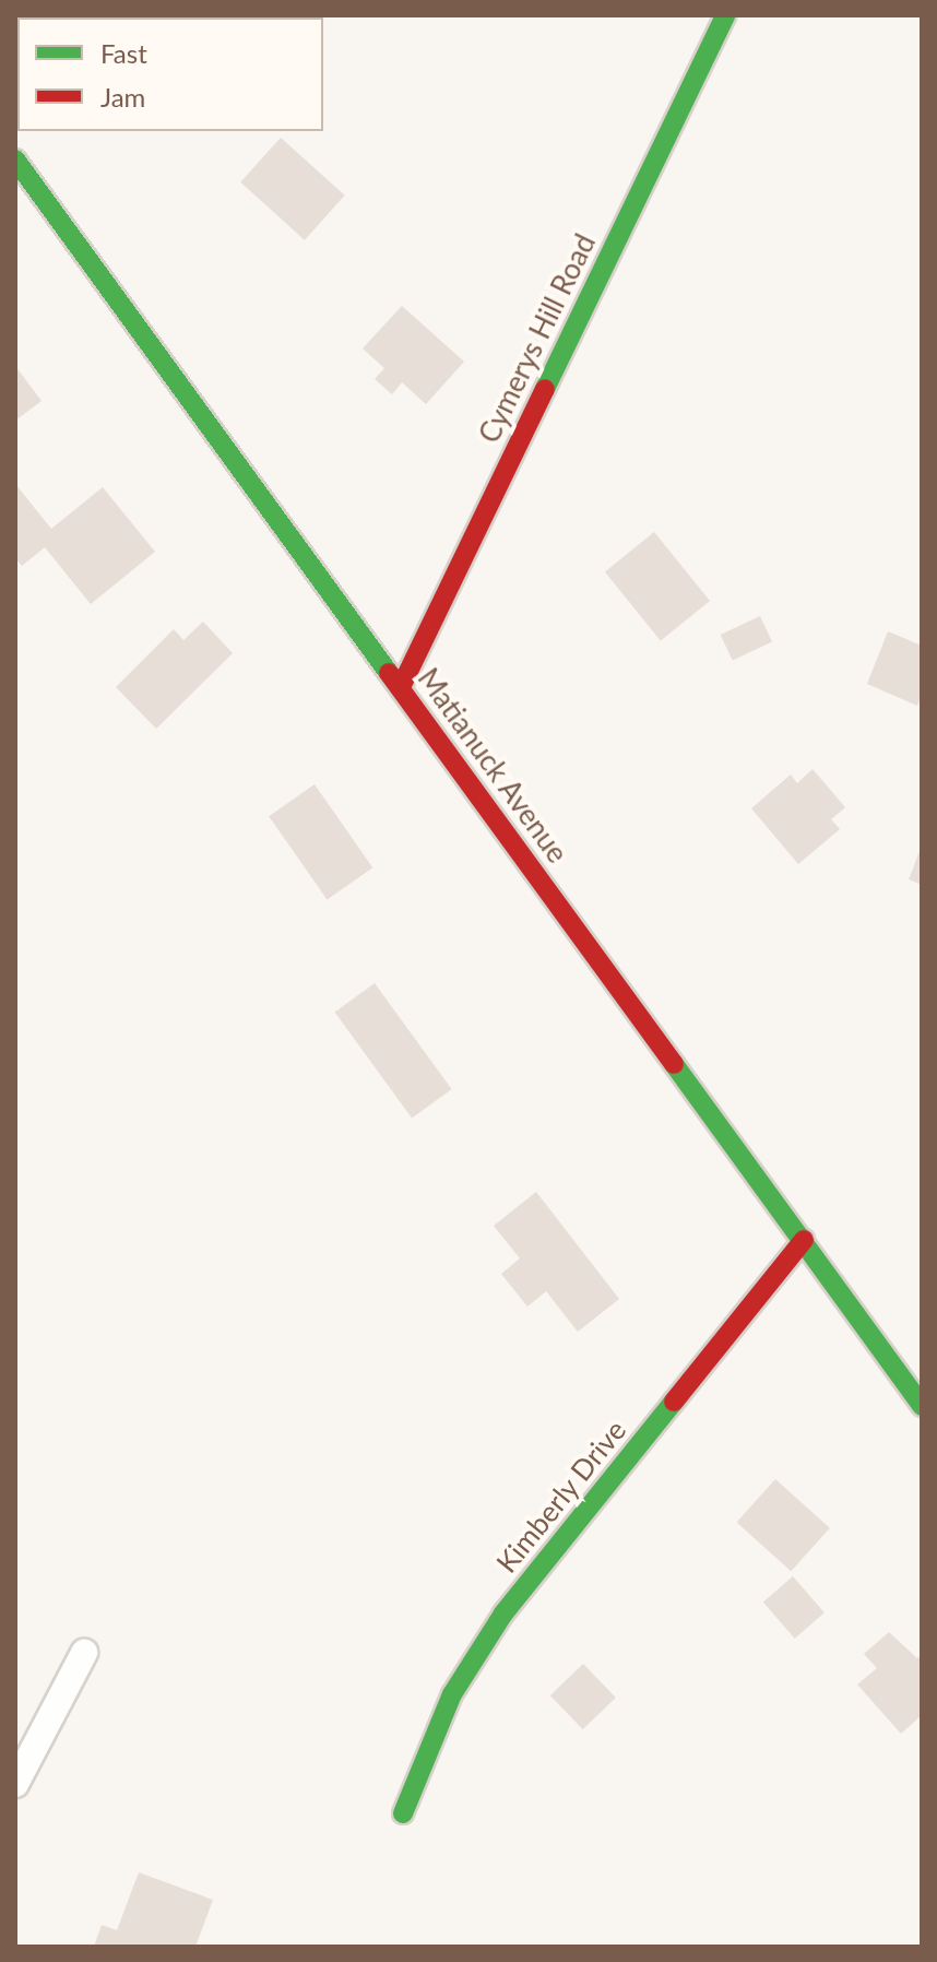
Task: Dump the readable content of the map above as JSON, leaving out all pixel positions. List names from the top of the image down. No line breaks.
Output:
{"streets":{"street":["Cymerys Hill Road","Matianuck Avenue","Kimberly Drive"]},"crossings":[["Cymerys Hill Road","Matianuck Avenue"],["Matianuck Avenue","Kimberly Drive"]],"legend":["Fast","Jam"]}
